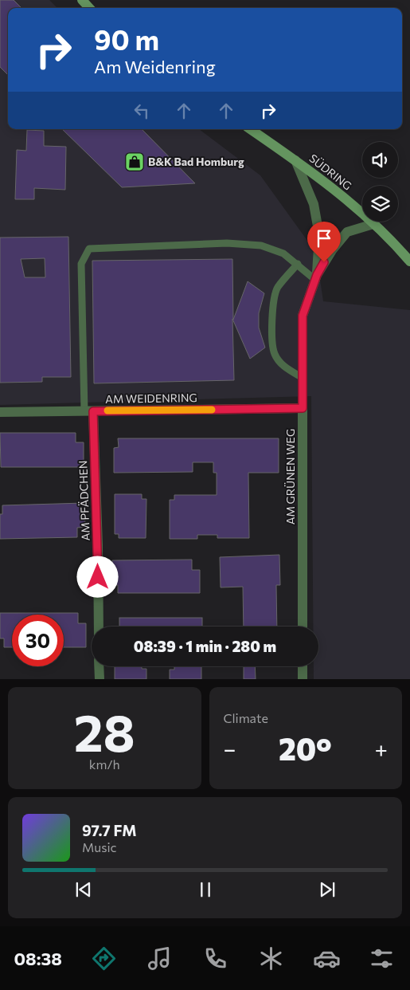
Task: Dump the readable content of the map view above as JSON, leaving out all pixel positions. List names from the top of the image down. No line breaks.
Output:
{"streets":{"main road":["SÜDRING"],"street":["AM WEIDENRING","AM GRÜNEN WEG","AM PFÄDCHEN"]},"crossings":[["SÜDRING","AM GRÜNEN WEG"],["AM WEIDENRING","AM GRÜNEN WEG"],["AM WEIDENRING","AM PFÄDCHEN"]],"places":{"shop":["B&K Bad Homburg"]},"page":{"turn":["90 m","Am Weidenring"],"limit":"30","trip":"08:39 · 1 min · 280 m","tile":[["28","km/h"],"Climate"],"heat":["−","20°","+"],"song":["97.7 FM","Music"],"tabs":"08:38"}}
